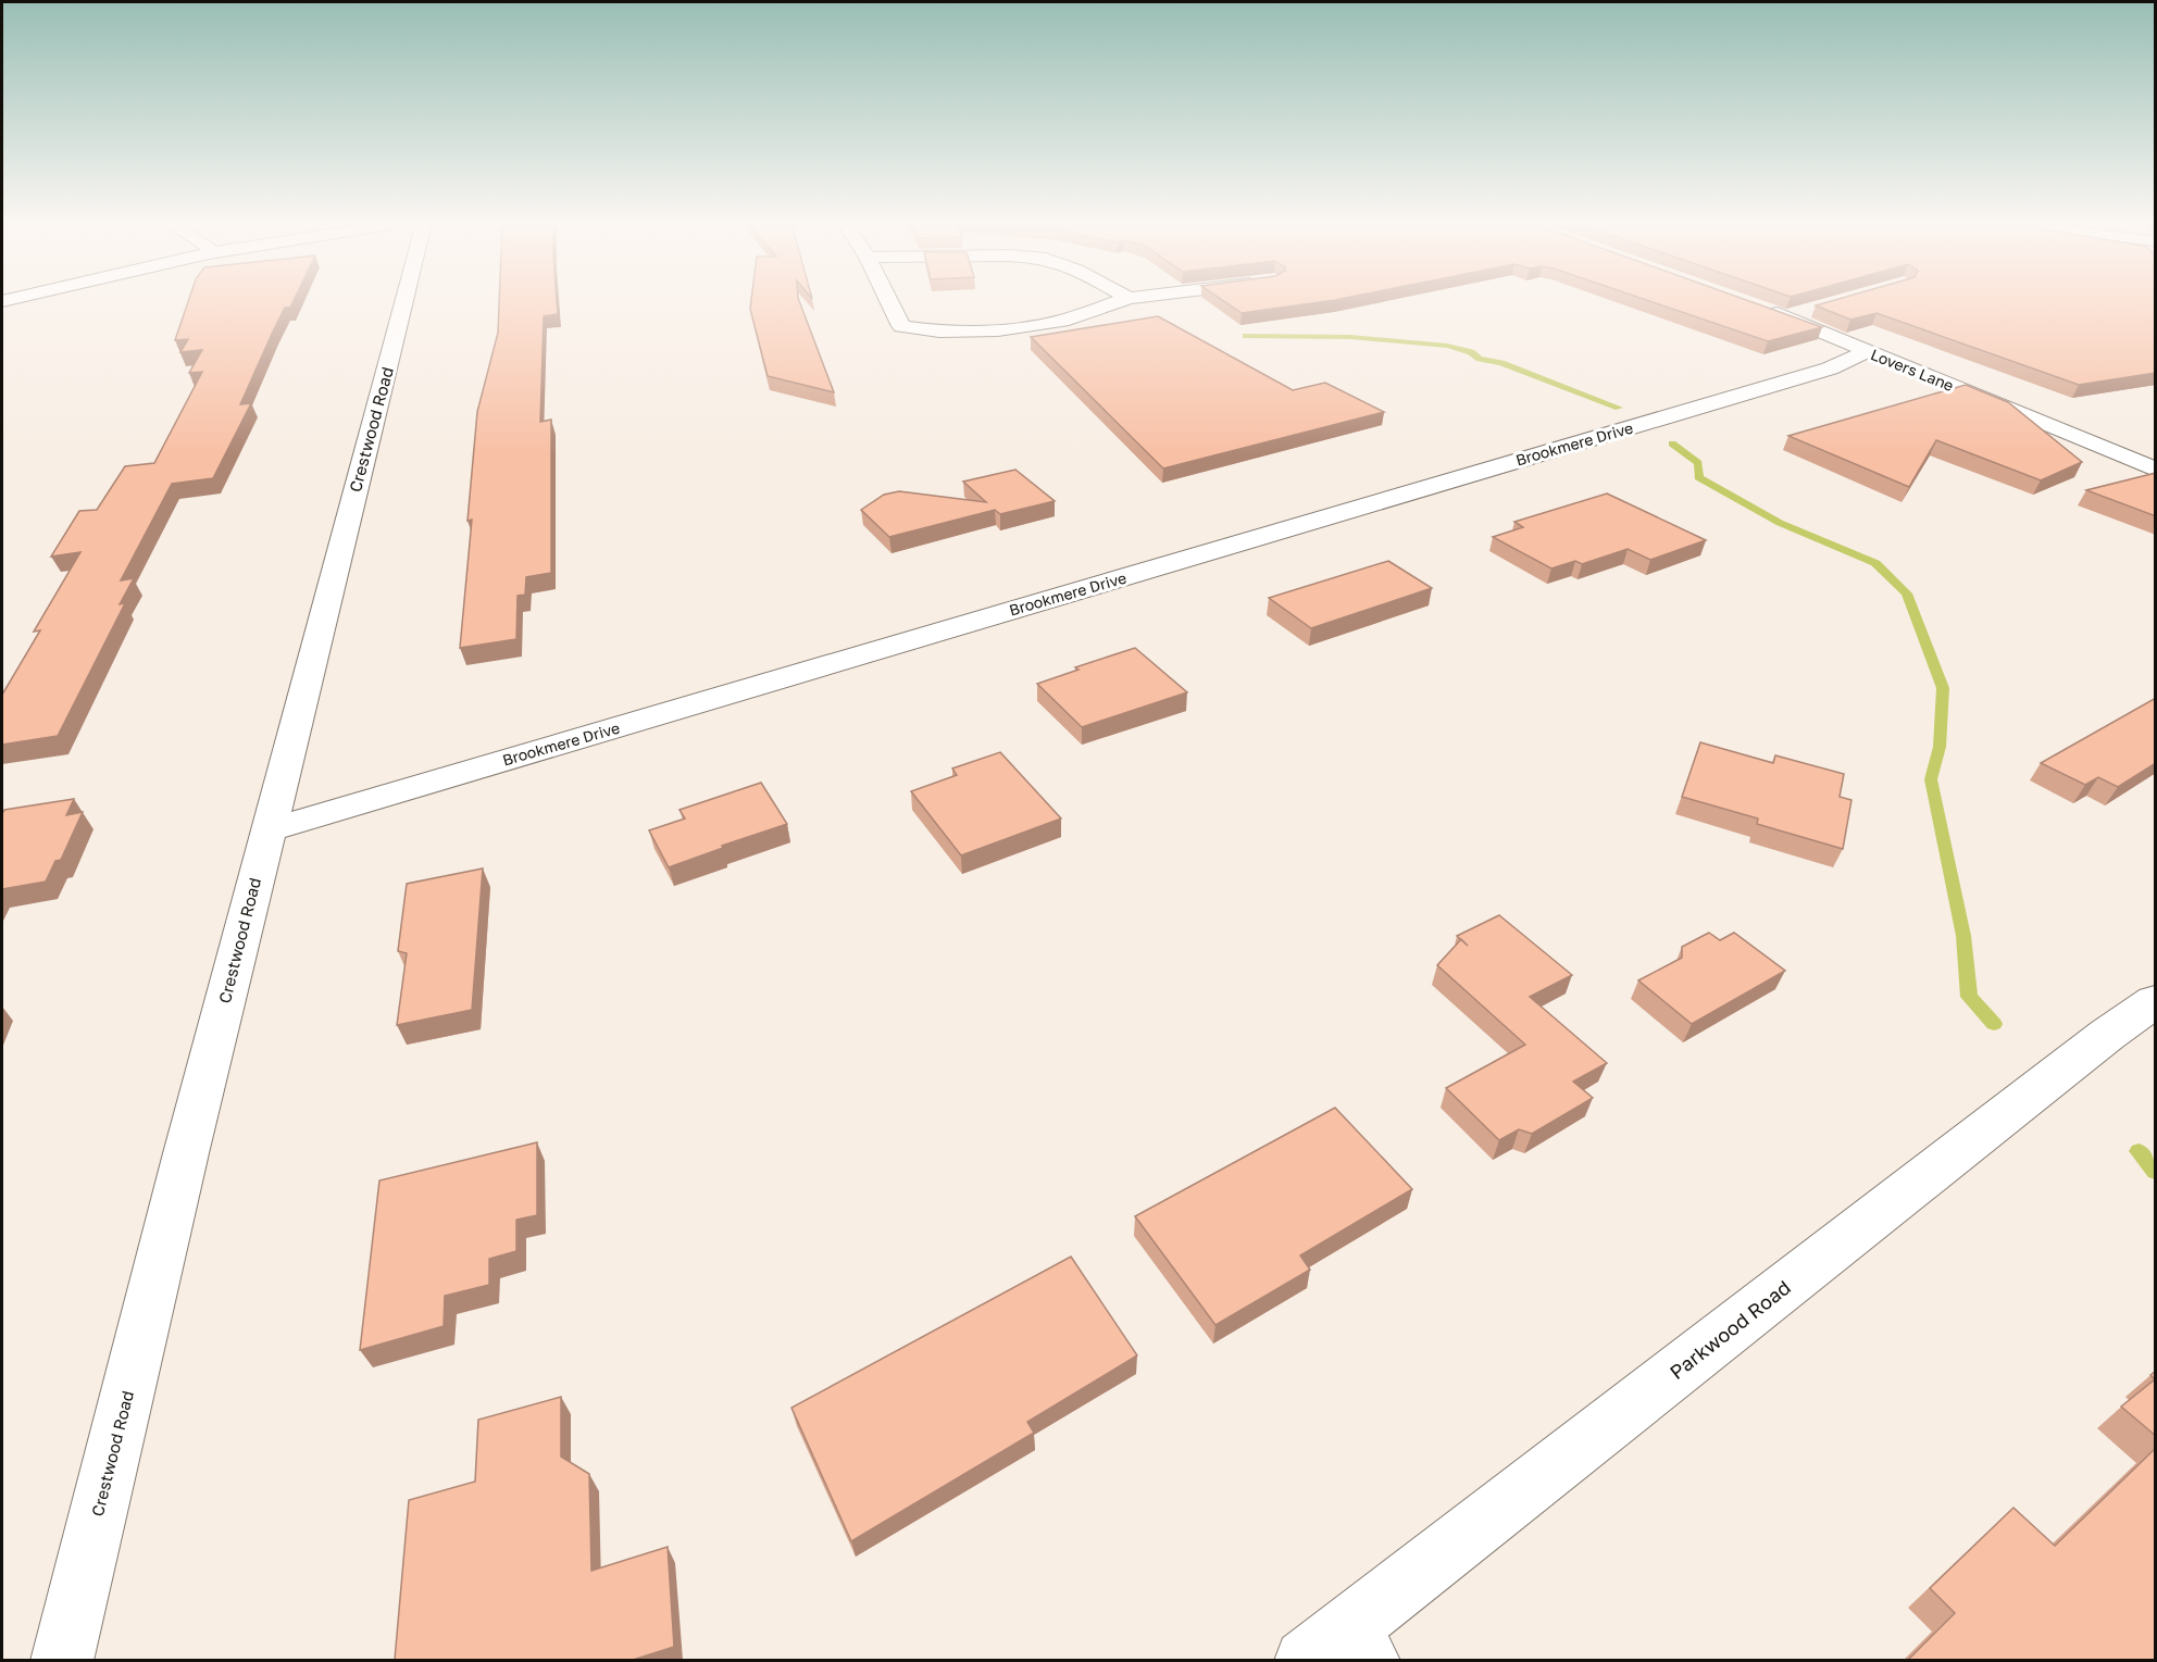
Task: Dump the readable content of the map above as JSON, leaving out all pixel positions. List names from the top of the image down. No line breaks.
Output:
{"streets":{"street":["Lovers Lane","Crestwood Road","Brookmere Drive","Parkwood Road"]},"crossings":[["Lovers Lane","Brookmere Drive"],["Crestwood Road","Brookmere Drive"]]}
